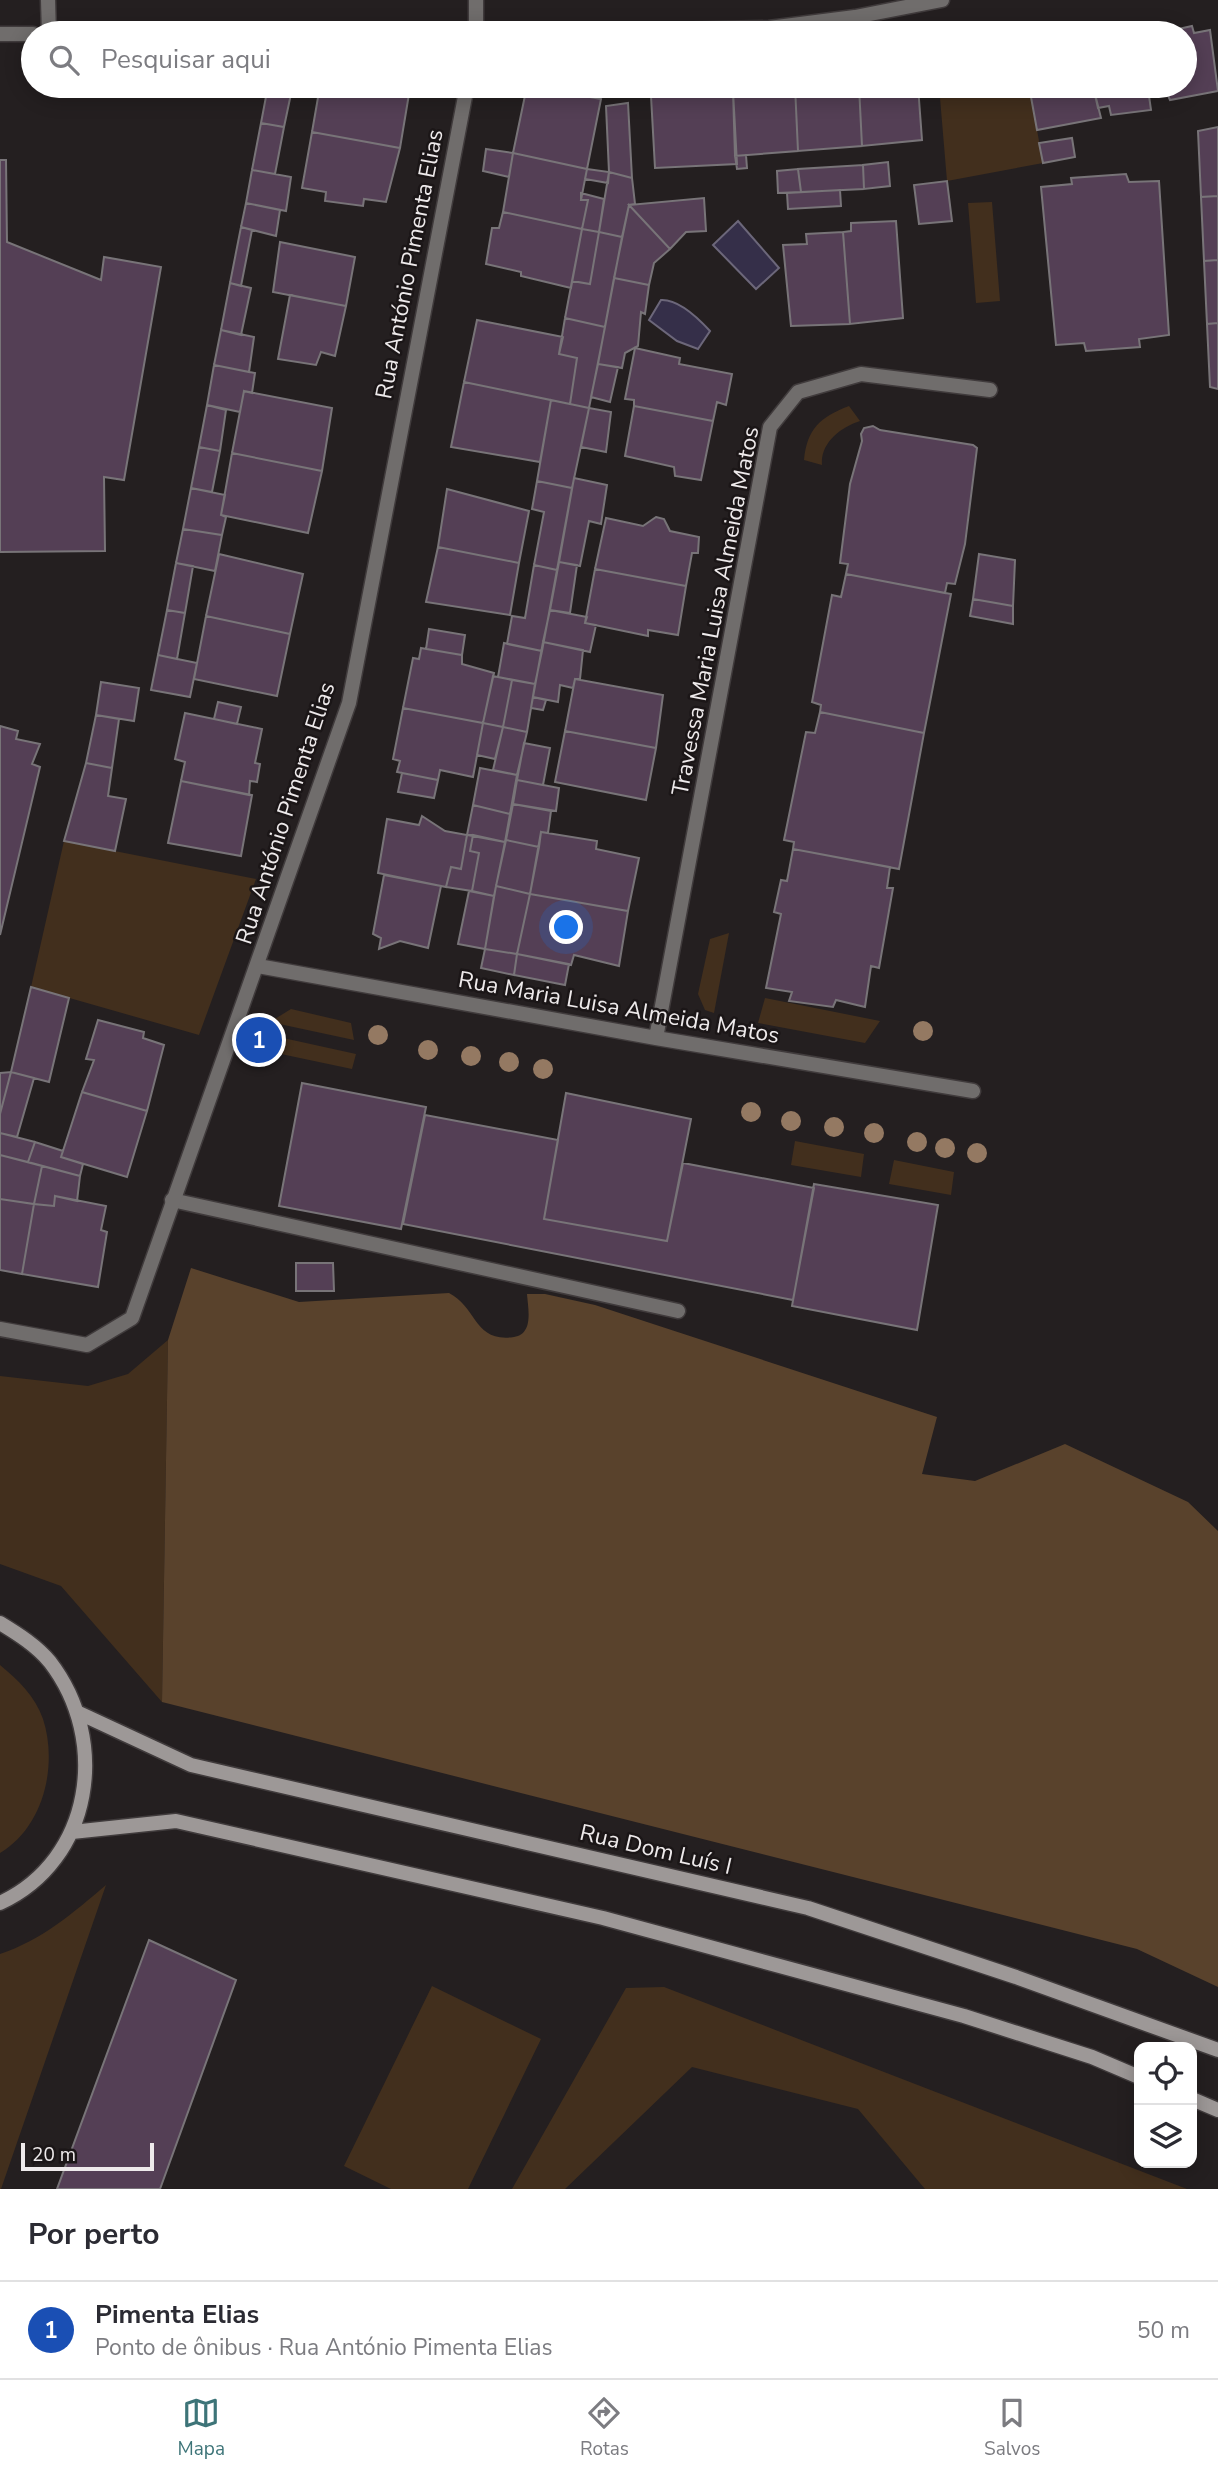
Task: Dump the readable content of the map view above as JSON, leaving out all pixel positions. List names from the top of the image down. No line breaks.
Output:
{"streets":{"main road":["Rua Dom Luís I"],"street":["Rua António Pimenta Elias","Travessa Maria Luisa Almeida Matos","Rua Maria Luisa Almeida Matos"]},"crossings":[["Rua António Pimenta Elias","Rua Maria Luisa Almeida Matos"],["Travessa Maria Luisa Almeida Matos","Rua Maria Luisa Almeida Matos"]],"scale_bar":"20 m","page":{"search":"Pesquisar aqui","pins":"1","scale":"20 m","heading":"Por perto","list":[{"mark":"1","name":"Pimenta Elias","note":"Ponto de ônibus · Rua António Pimenta Elias","value":"50 m"}],"nav":["Mapa","Rotas","Salvos"]}}
